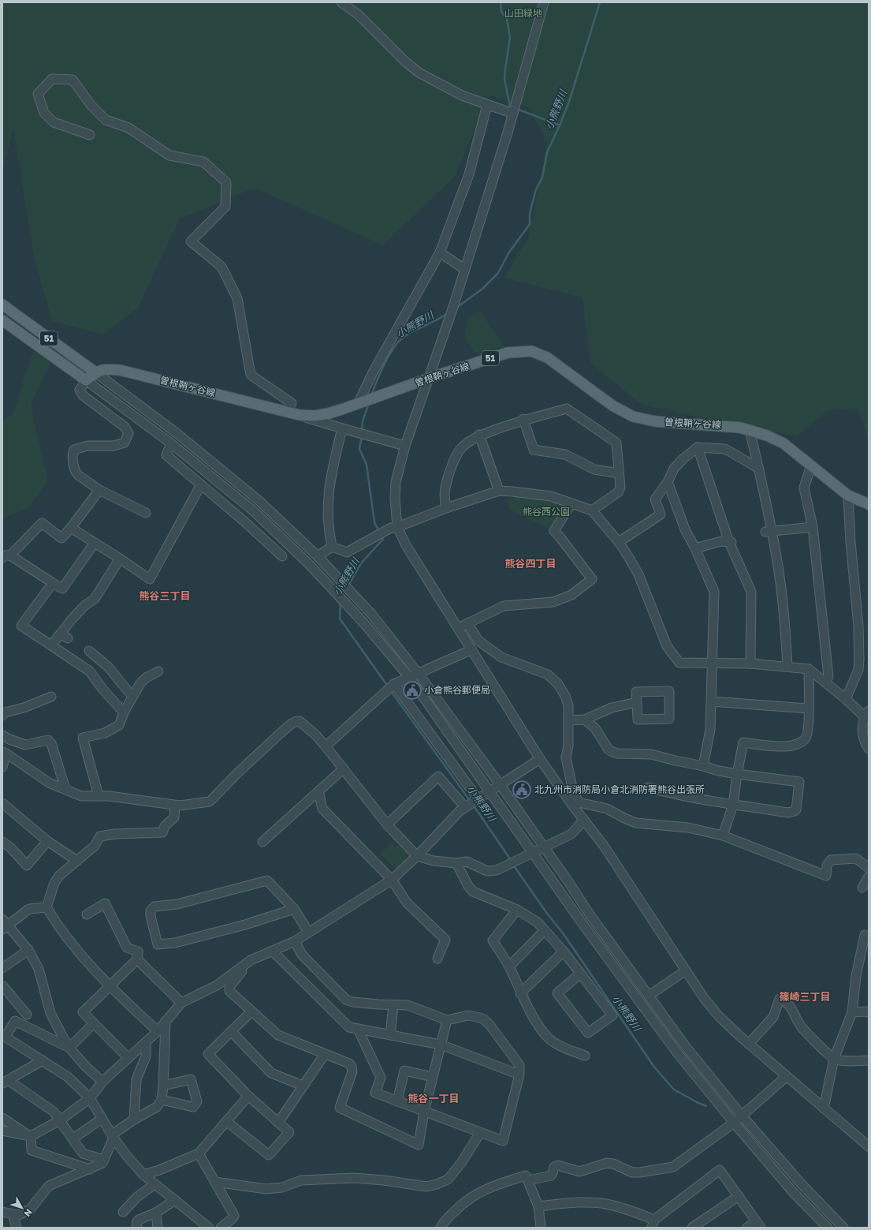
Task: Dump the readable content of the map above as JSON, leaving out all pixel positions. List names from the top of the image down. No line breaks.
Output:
{"streets":{"main road":["51","曽根鞘ヶ谷線"]},"crossings":[["51","曽根鞘ヶ谷線"]],"districts":["熊谷四丁目","熊谷三丁目","篠崎三丁目","熊谷一丁目"],"water":["小熊野川"],"parks":["山田緑地","熊谷西公園"],"places":{"public building":["小倉熊谷郵便局","北九州市消防局小倉北消防署熊谷出張所"]},"north":"bottom right"}
